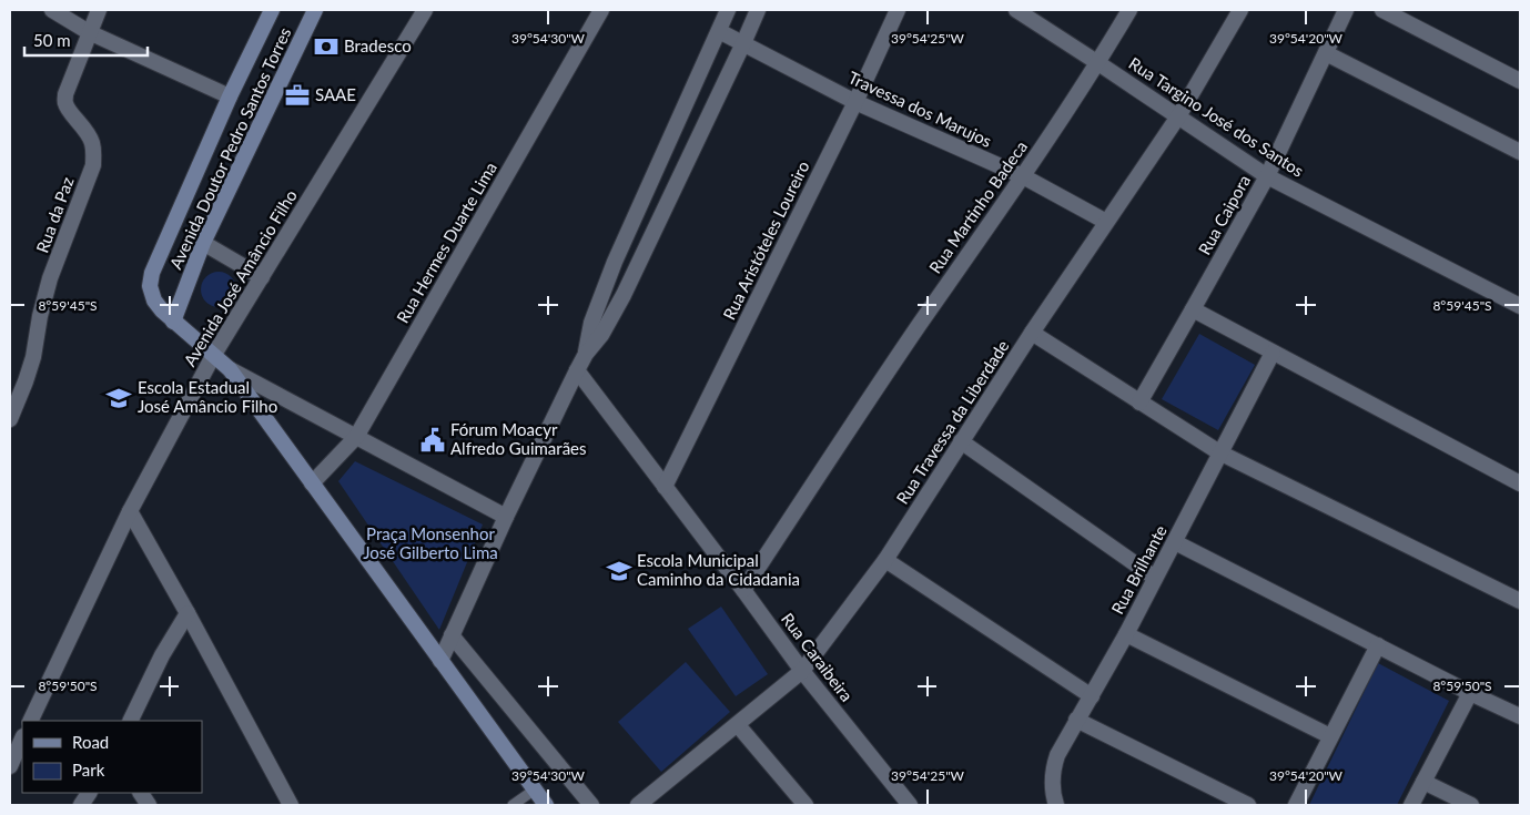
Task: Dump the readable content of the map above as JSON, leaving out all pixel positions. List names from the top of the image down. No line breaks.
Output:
{"streets":{"main road":["Avenida Doutor Pedro Santos Torres"],"street":["Travessa dos Marujos","Rua Targino José dos Santos","Rua Martinho Badeca","Rua da Paz","Rua Caipora","Rua Aristóteles Loureiro","Rua Hermes Duarte Lima","Avenida José Amâncio Filho","Rua Travessa da Liberdade","Rua Brilhante","Rua Caraibeira"]},"crossings":[["Travessa dos Marujos","Rua Martinho Badeca"],["Travessa dos Marujos","Rua Aristóteles Loureiro"],["Travessa dos Marujos","Rua Travessa da Liberdade"],["Rua Targino José dos Santos","Rua Martinho Badeca"],["Rua Targino José dos Santos","Rua Caipora"],["Rua Targino José dos Santos","Rua Travessa da Liberdade"],["Rua Martinho Badeca","Rua Caraibeira"],["Rua Aristóteles Loureiro","Rua Caraibeira"],["Rua Travessa da Liberdade","Rua Caraibeira"]],"parks":["Praça Monsenhor José Gilberto Lima"],"places":{"bank":["Bradesco"],"office":["SAAE"],"school or university":["Escola Estadual José Amâncio Filho","Escola Municipal Caminho da Cidadania"],"public building":["Fórum Moacyr Alfredo Guimarães"]},"legend":["Road","Park"],"scale_bar":"50 m","coordinates":["39°54'30\"W","39°54'25\"W","39°54'20\"W","8°59'45\"S","8°59'50\"S"]}
